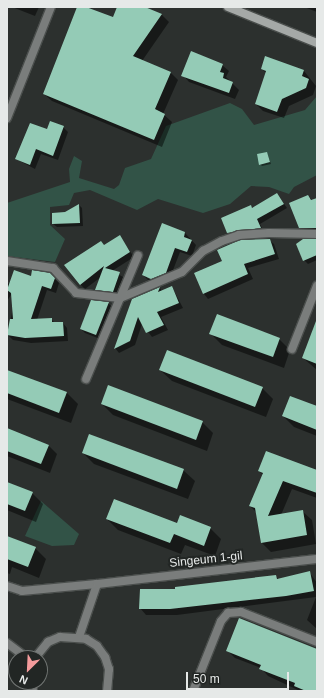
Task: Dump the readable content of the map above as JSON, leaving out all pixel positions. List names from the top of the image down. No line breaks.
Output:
{"streets":{"street":["Singeum 1-gil"]},"scale_bar":"50 m","north":"bottom left"}
